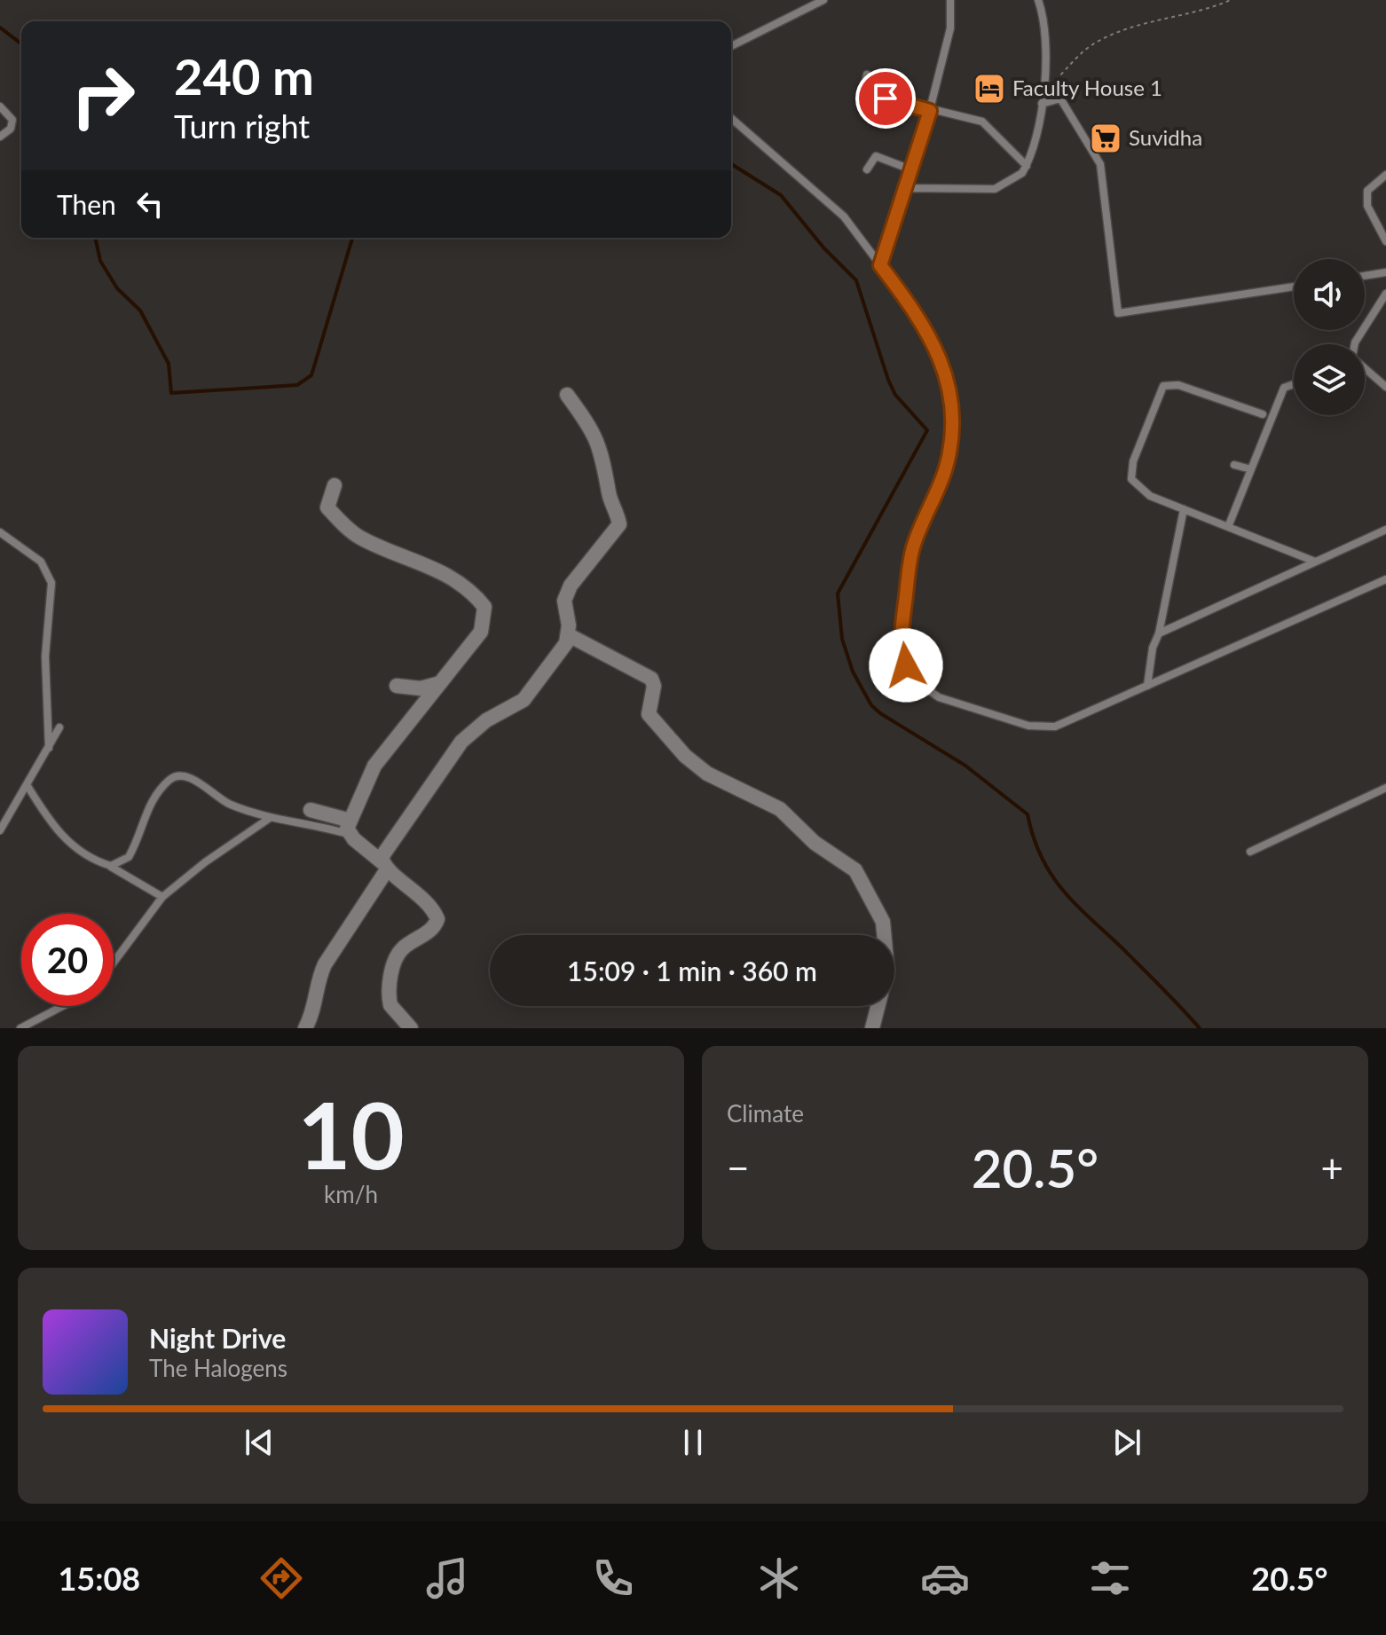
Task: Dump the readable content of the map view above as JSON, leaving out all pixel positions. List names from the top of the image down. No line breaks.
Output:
{"places":{"hotel":["Faculty House 1"],"supermarket":["Suvidha"]},"page":{"turn":["240 m","Turn right"],"then":"Then","limit":"20","trip":"15:09 · 1 min · 360 m","tile":[["10","km/h"],"Climate"],"heat":["−","20.5°","+"],"song":["Night Drive","The Halogens"],"tabs":["15:08","20.5°"]}}
